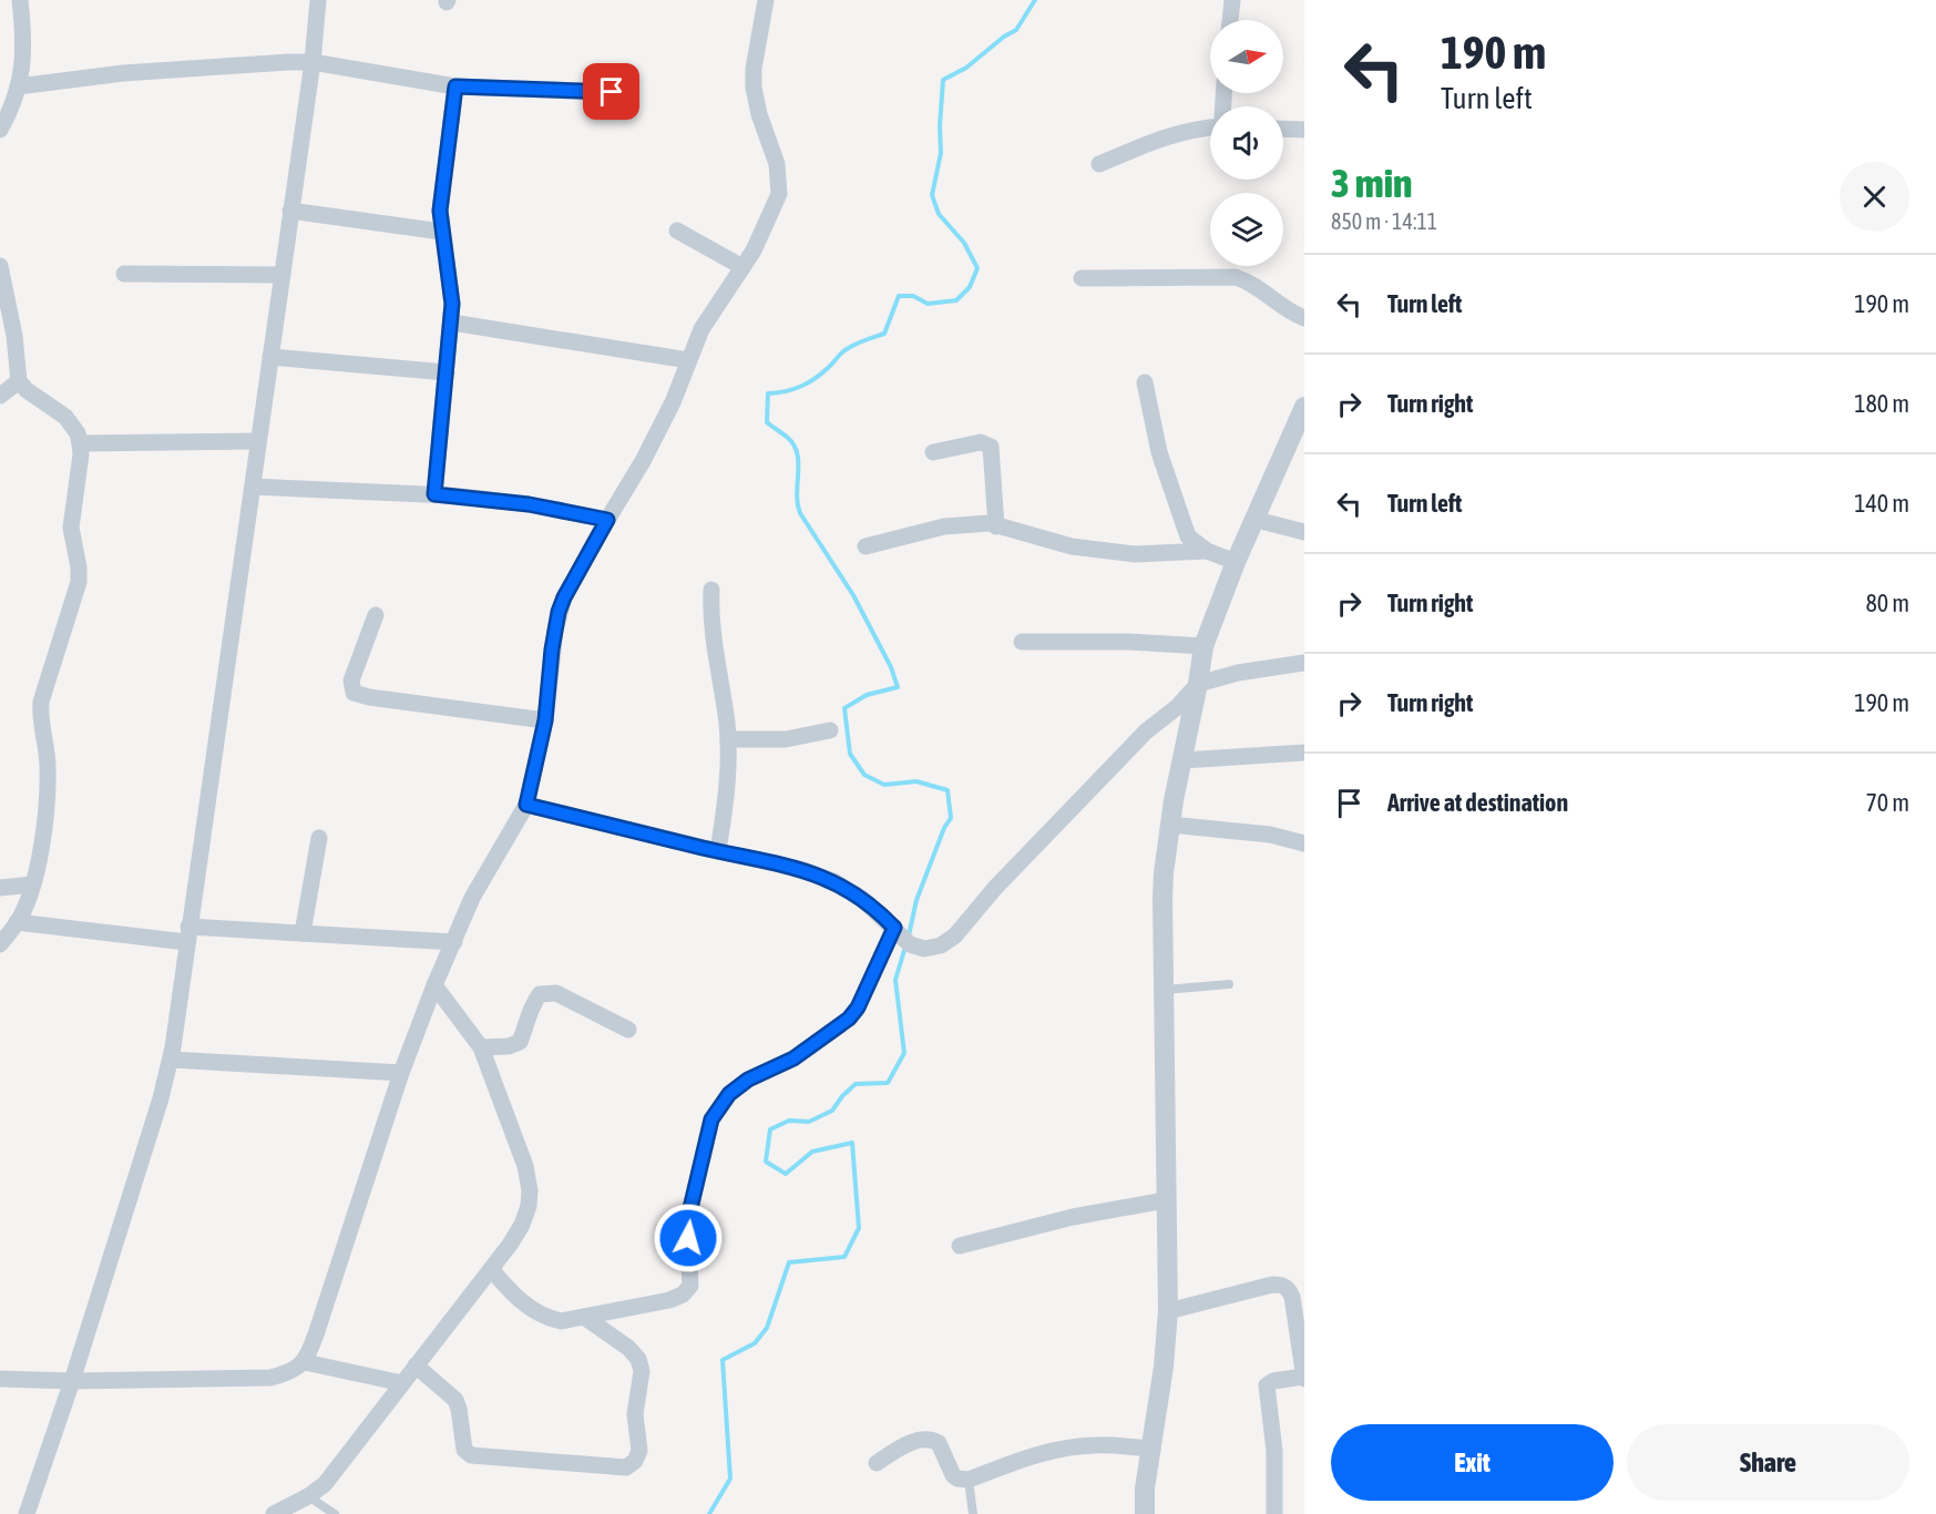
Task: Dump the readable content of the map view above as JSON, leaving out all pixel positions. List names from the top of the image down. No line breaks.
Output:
{"north":"right","page":{"turn":["190 m","Turn left"],"heading":["3 min","850 m · 14:11"],"list":[{"name":"Turn left","value":"190 m"},{"name":"Turn right","value":"180 m"},{"name":"Turn left","value":"140 m"},{"name":"Turn right","value":"80 m"},{"name":"Turn right","value":"190 m"},{"name":"Arrive at destination","value":"70 m"}],"buttons":["Exit","Share"]}}
